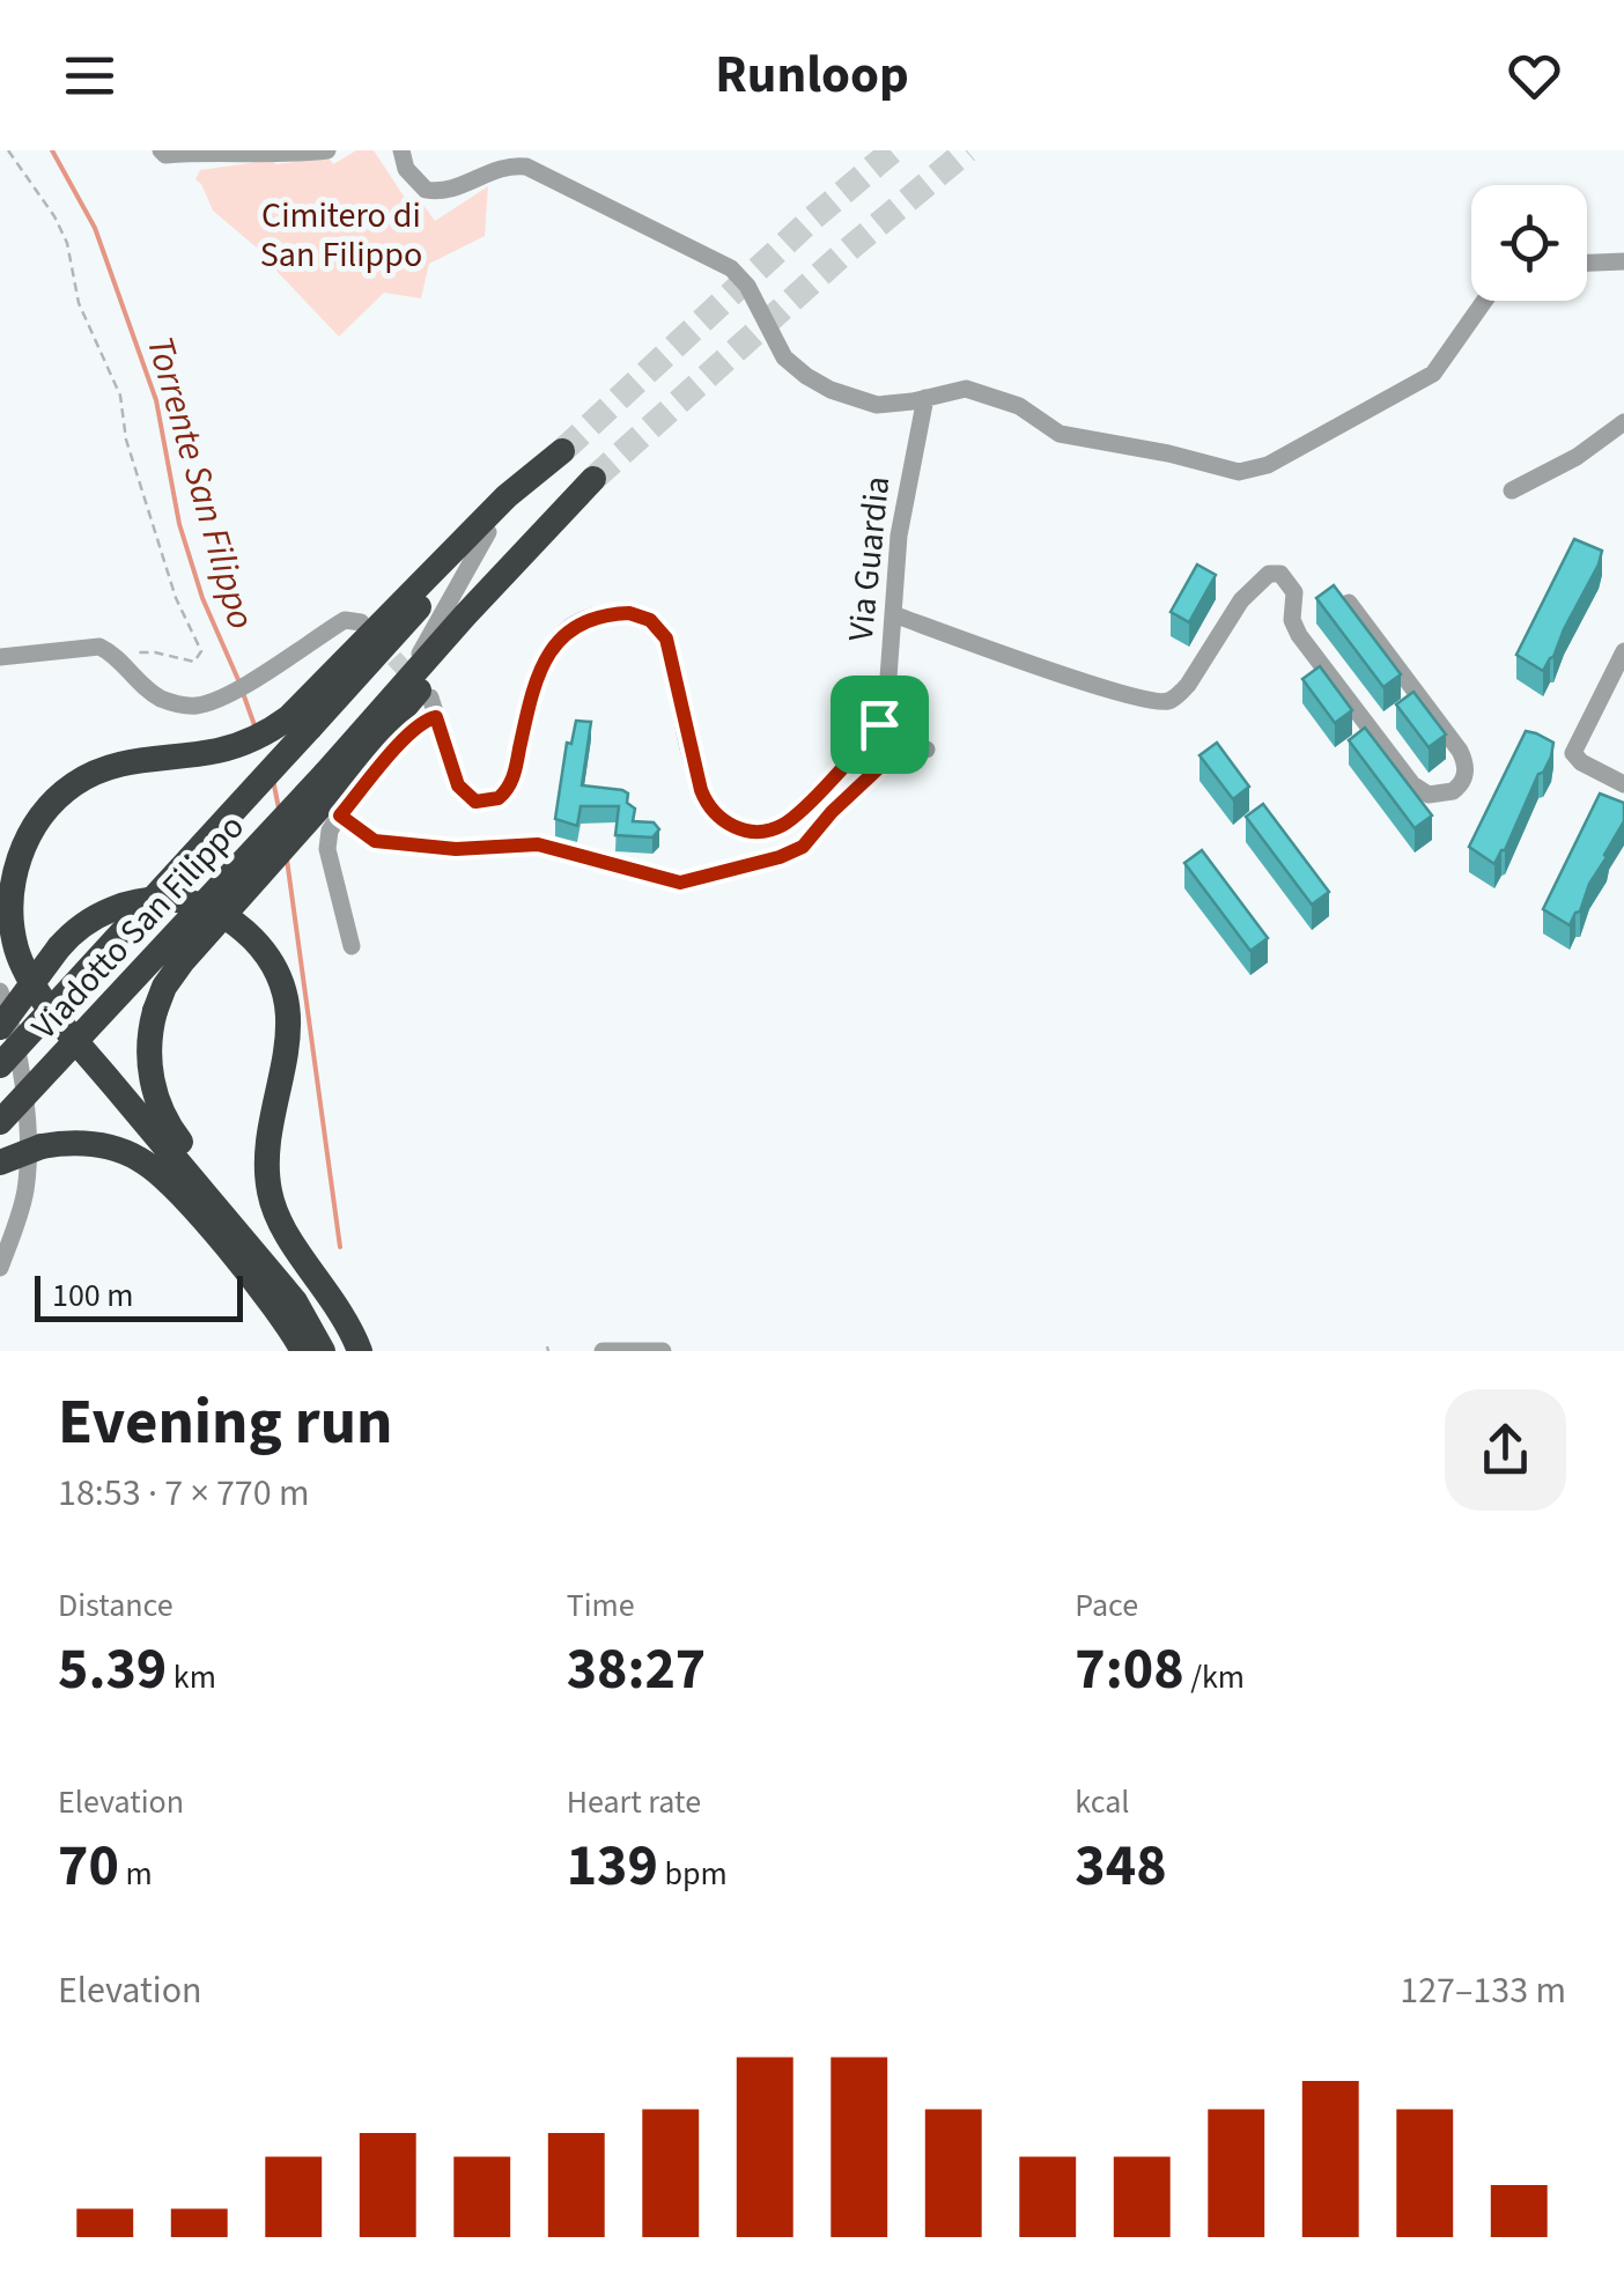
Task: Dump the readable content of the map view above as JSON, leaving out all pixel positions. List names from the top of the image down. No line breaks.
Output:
{"streets":{"highway":["Viadotto San Filippo"],"street":["Via Guardia"]},"water":["Torrente San Filippo"],"parks":["Cimitero di San Filippo"],"scale_bar":"100 m","page":{"header":"Runloop","scale":"100 m","heading":["Evening run","18:53 · 7 × 770 m"],"stats":[["Distance","5.39 km"],["Time","38:27"],["Pace","7:08 /km"],["Elevation","70 m"],["Heart rate","139 bpm"],["kcal","348"]],"chart":["Elevation","127–133 m"]}}
